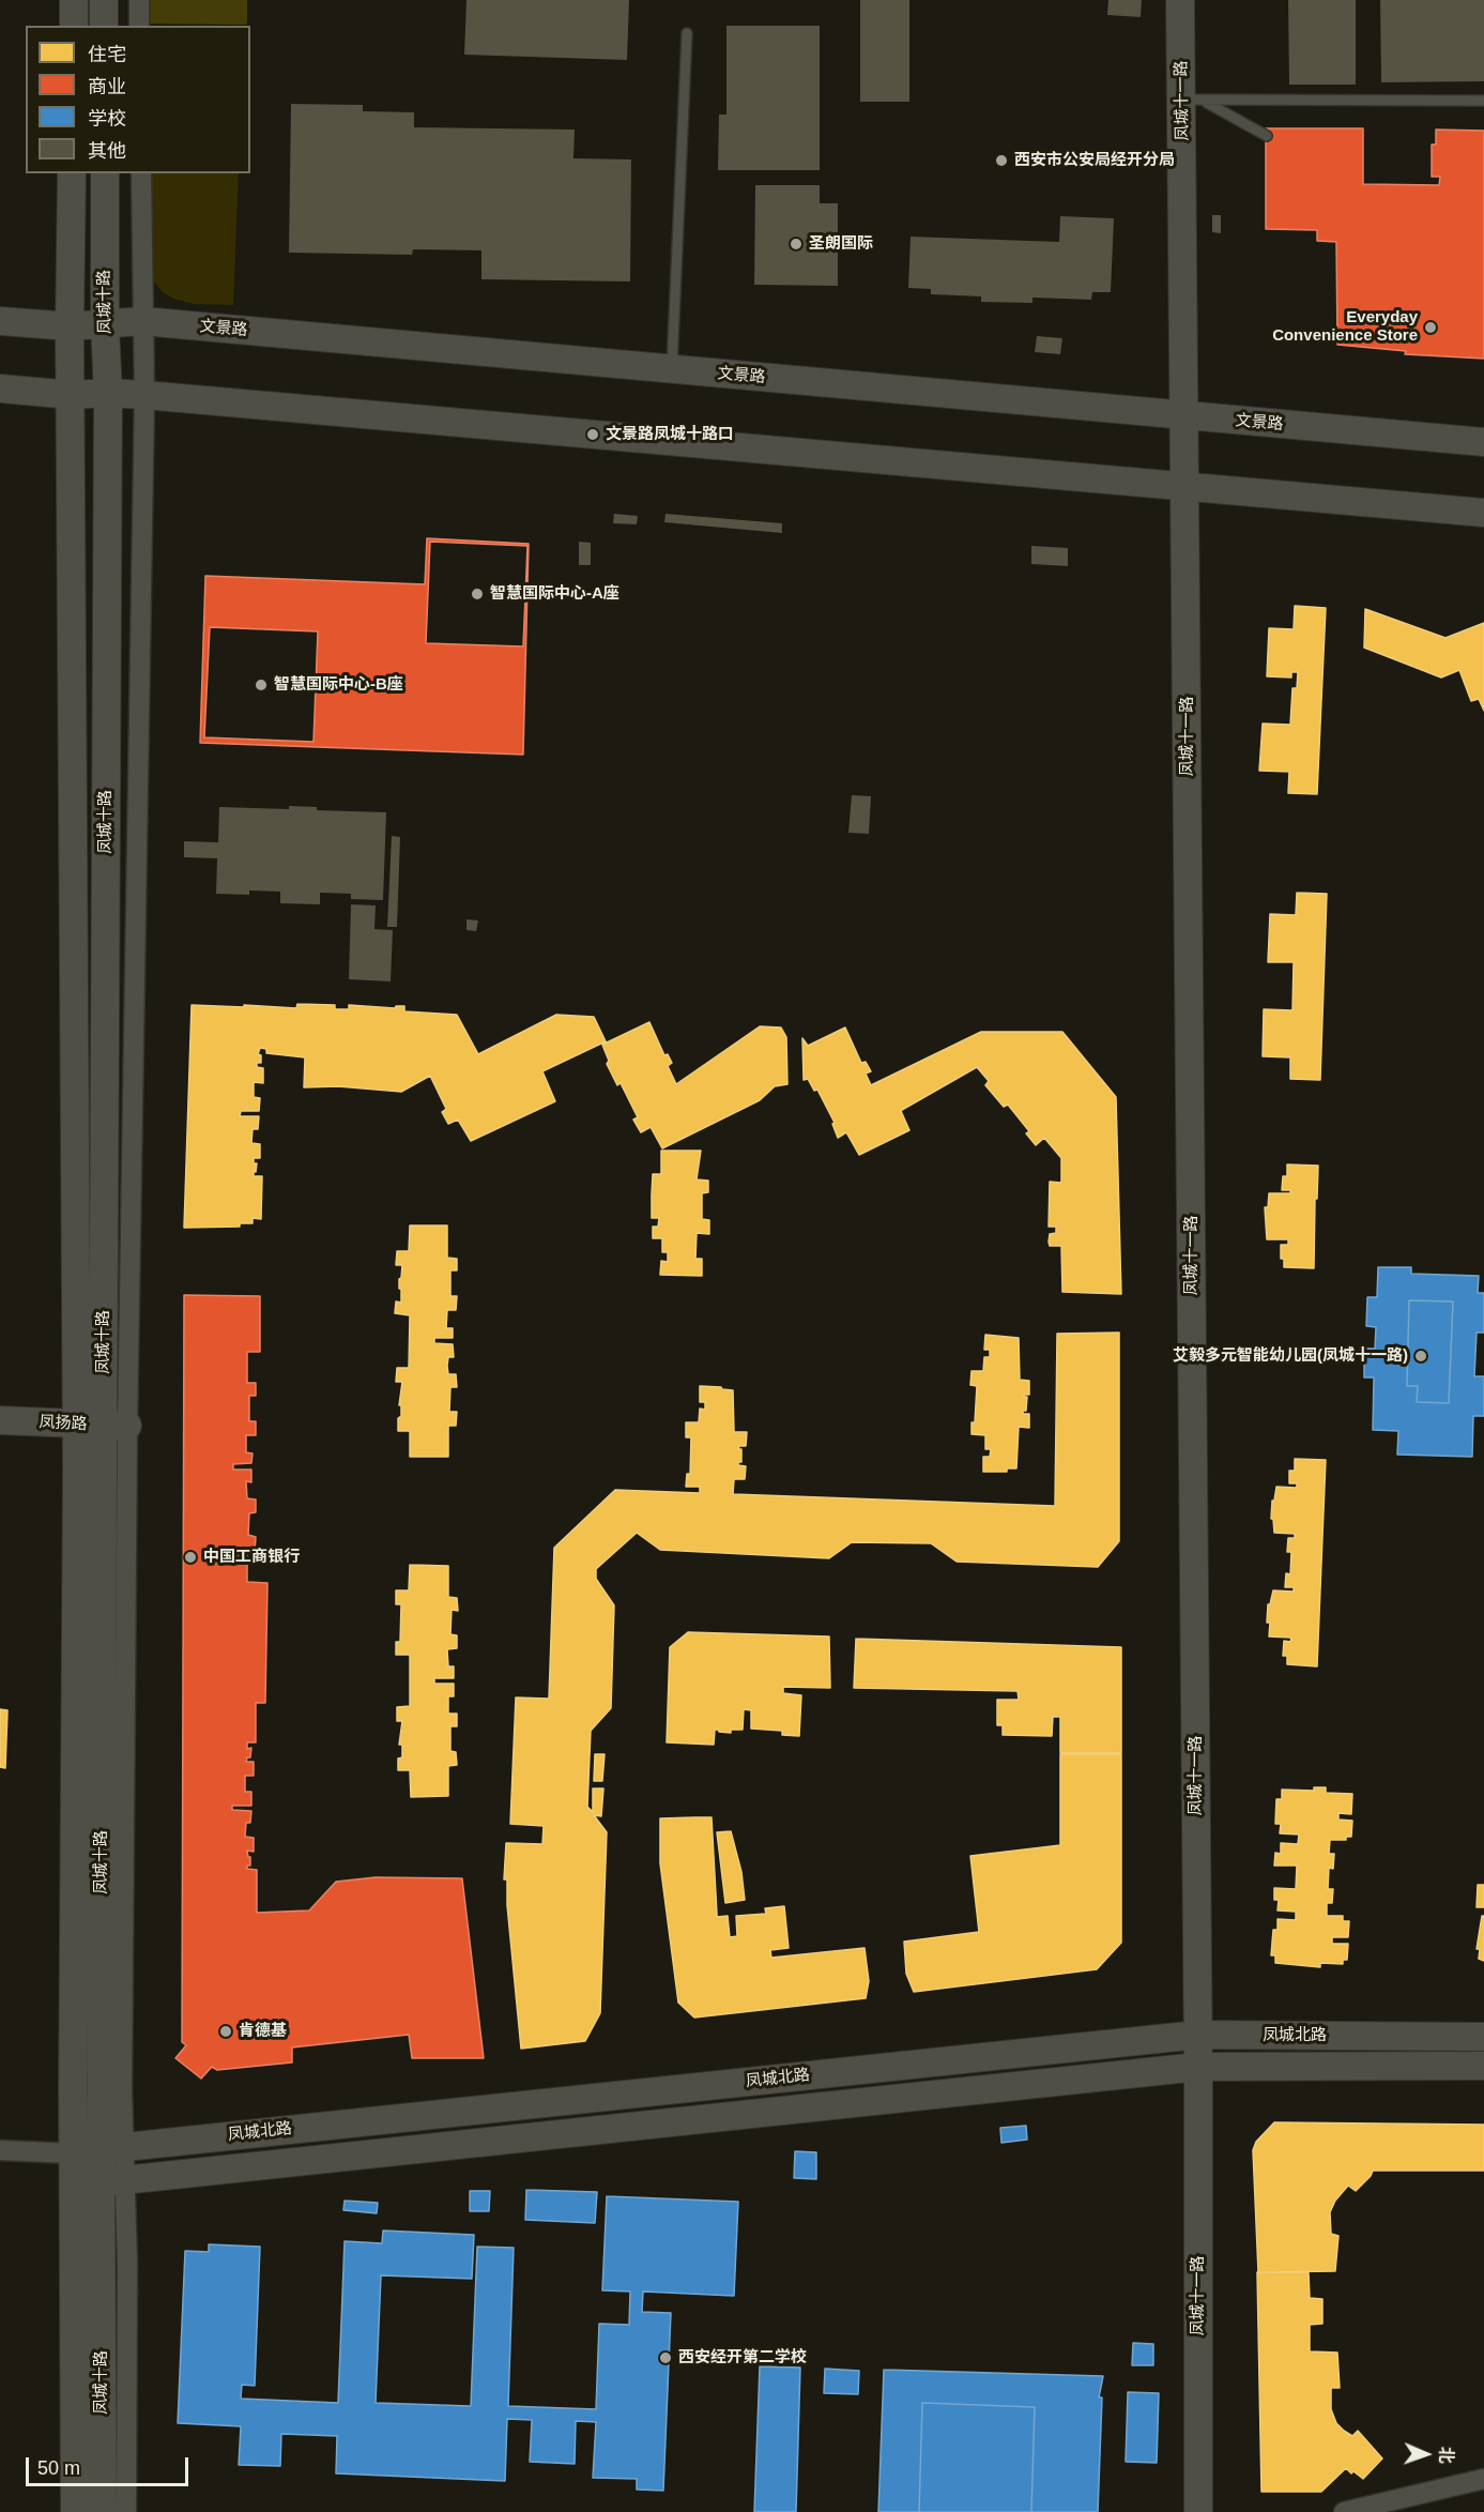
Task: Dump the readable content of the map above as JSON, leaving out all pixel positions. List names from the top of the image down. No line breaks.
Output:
{"streets":{"main road":["凤城十一路","凤城十路","文景路","凤扬路","凤城北路"]},"crossings":[["凤城十一路","文景路"],["凤城十一路","凤城北路"],["凤城十路","文景路"],["凤城十路","凤扬路"],["凤城十路","凤城北路"]],"places":["西安市公安局经开分局","圣朗国际","Everyday Convenience Store","文景路凤城十路口","智慧国际中心-A座","智慧国际中心-B座","艾毅多元智能幼儿园(凤城十一路)","中国工商银行","肯德基","西安经开第二学校"],"legend":["住宅","商业","学校","其他"],"scale_bar":"50 m","north":"right"}
